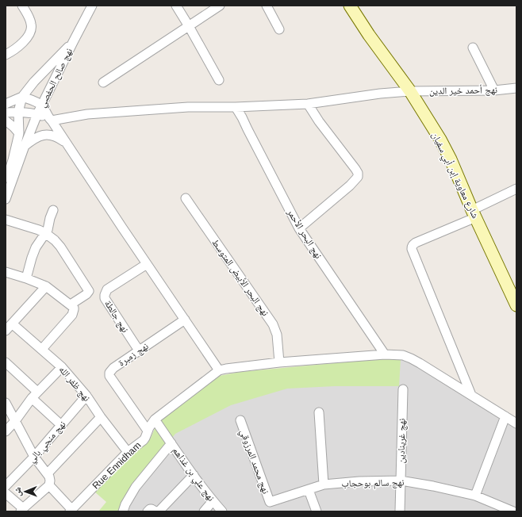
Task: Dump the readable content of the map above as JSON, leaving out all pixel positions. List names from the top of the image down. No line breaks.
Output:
{"streets":{"main road":["شارع معاوية إبن أبي سفيان"],"street":["نهج صالح الحفصي","نهج أحمد خير الدين","نهج البحر الأحمر","نهج البحر الأبيض المتوسط","نهج جالطة","نهج زمبرة","نهج ظفر الله","نهج غرينادين","نهج منجي بالي","نهج محمد المرزوقي","Rue Ennidham","نهج علي بن غذاهم","نهج سالم بوحجاب"]},"crossings":[["نهج أحمد خير الدين","شارع معاوية إبن أبي سفيان"],["نهج أحمد خير الدين","نهج البحر الأحمر"],["نهج جالطة","نهج زمبرة"],["نهج زمبرة","Rue Ennidham"],["نهج ظفر الله","نهج منجي بالي"],["نهج ظفر الله","Rue Ennidham"],["نهج غرينادين","نهج سالم بوحجاب"],["نهج محمد المرزوقي","نهج سالم بوحجاب"]],"north":"left"}
